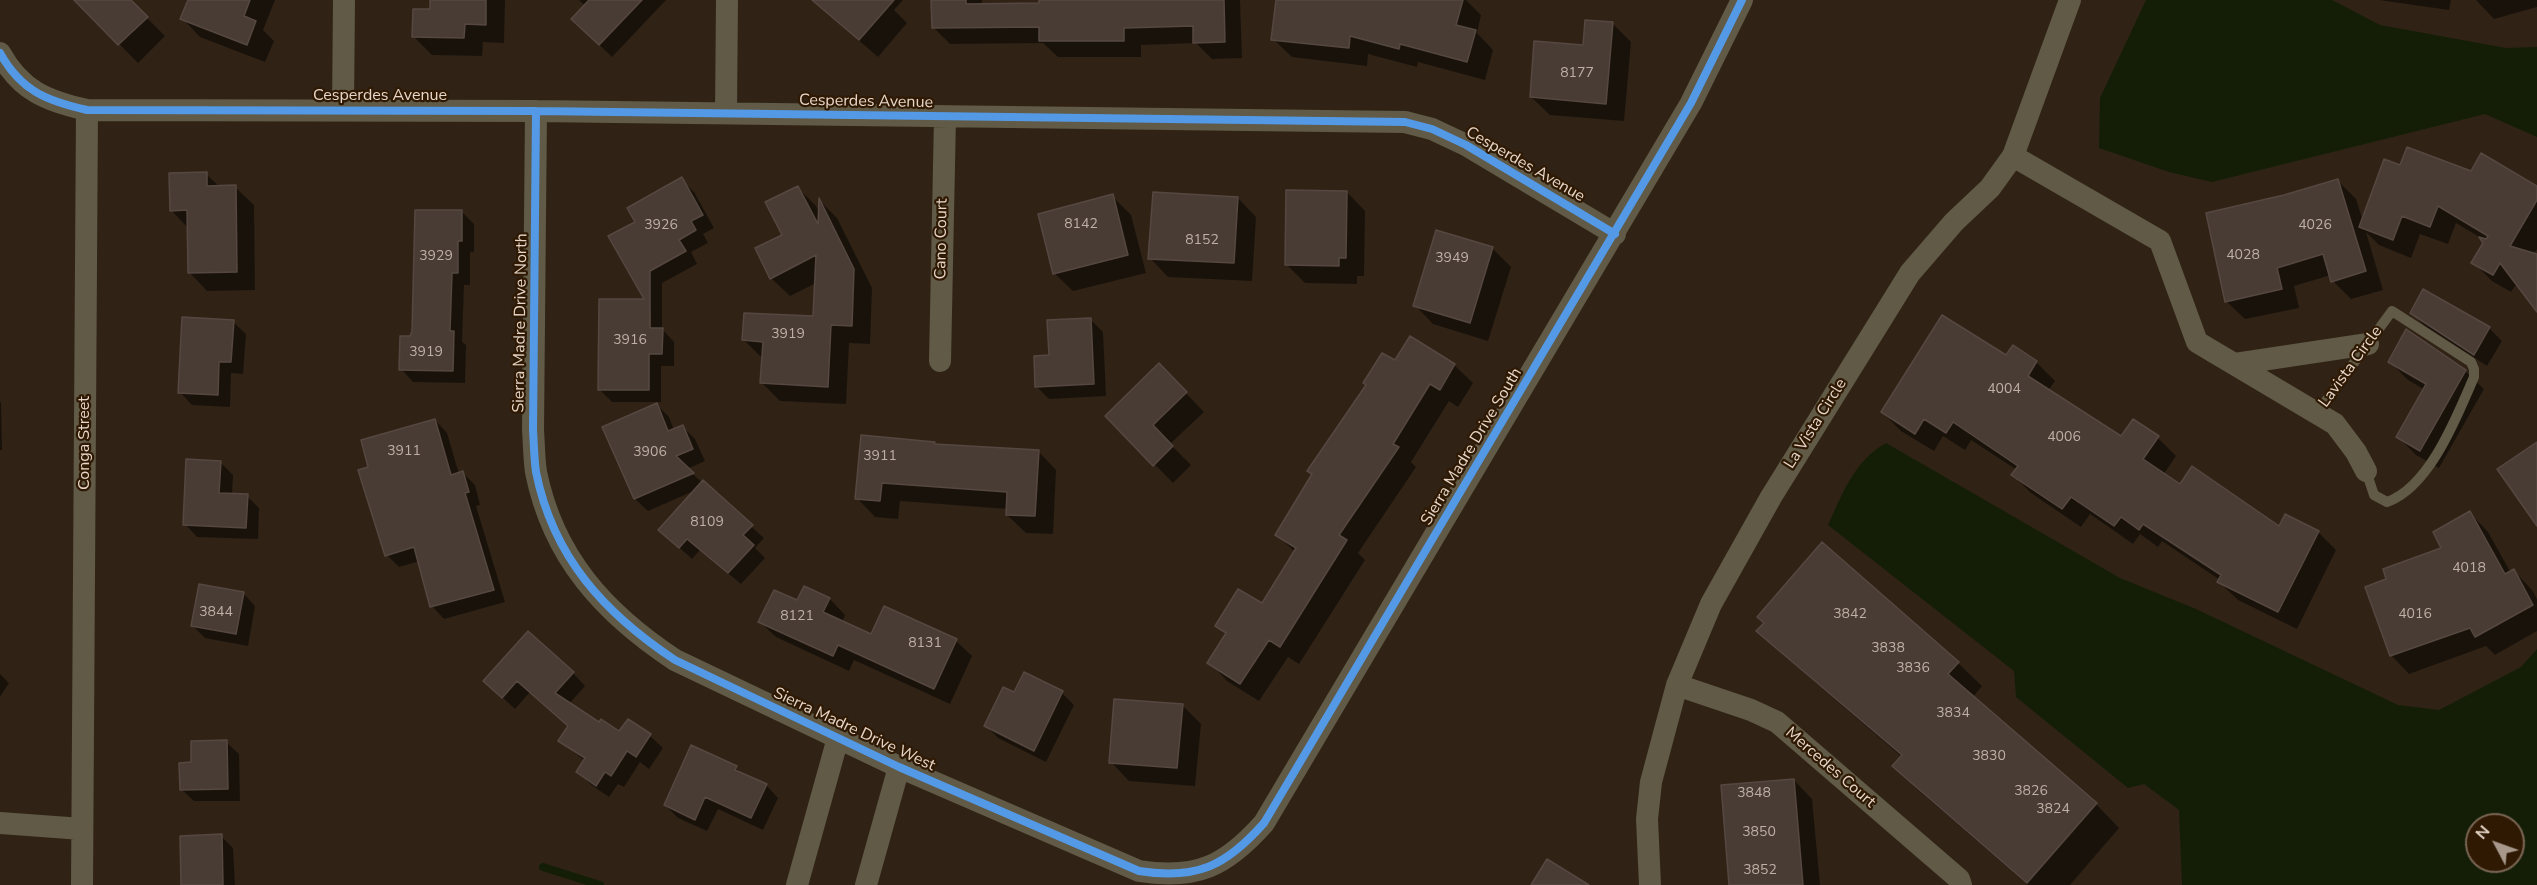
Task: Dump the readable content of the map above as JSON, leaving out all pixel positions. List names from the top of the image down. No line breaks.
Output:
{"streets":{"street":["Cesperdes Avenue","Cano Court","Sierra Madre Drive North","Lavista Circle","La Vista Circle","Conga Street","Sierra Madre Drive South","Sierra Madre Drive West","Mercedes Court"]},"crossings":[["Cesperdes Avenue","Cano Court"],["Cesperdes Avenue","Sierra Madre Drive North"],["Cesperdes Avenue","Conga Street"],["Cesperdes Avenue","Sierra Madre Drive South"],["Sierra Madre Drive North","Sierra Madre Drive West"],["Lavista Circle","La Vista Circle"],["La Vista Circle","Mercedes Court"],["Sierra Madre Drive South","Sierra Madre Drive West"]],"house_numbers":["8177","8142","3926","4026","8152","4028","3929","3949","3919","3916","3919","4004","4006","3911","3906","3911","8109","4018","3844","3842","4016","8121","8131","3838","3836","3834","3830","3826","3848","3824","3850","3852"],"north":"top left"}
